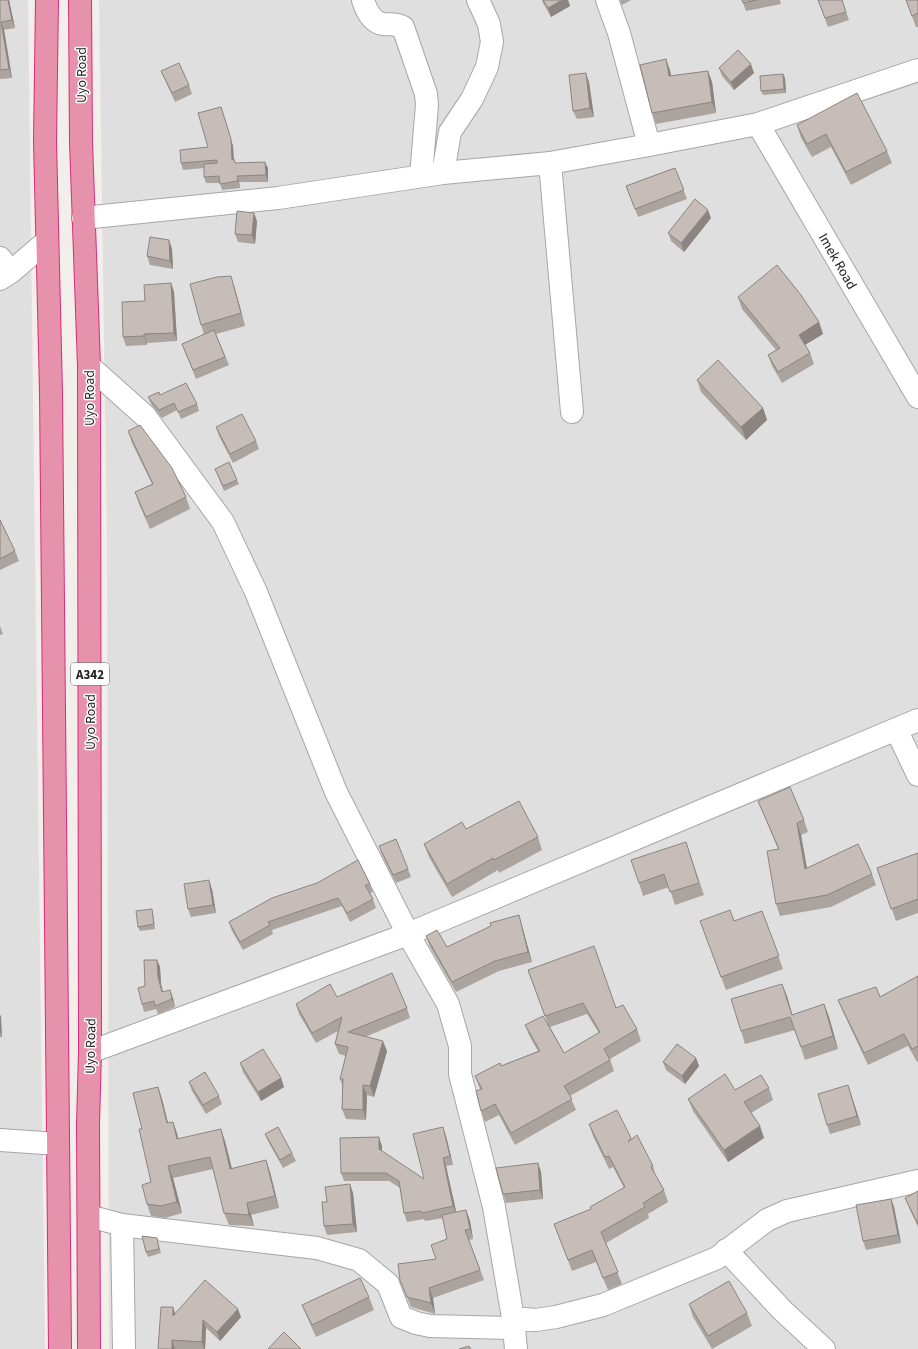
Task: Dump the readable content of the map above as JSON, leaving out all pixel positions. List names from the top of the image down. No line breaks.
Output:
{"streets":{"highway":["Uyo Road","A342"],"street":["Imek Road"]}}
